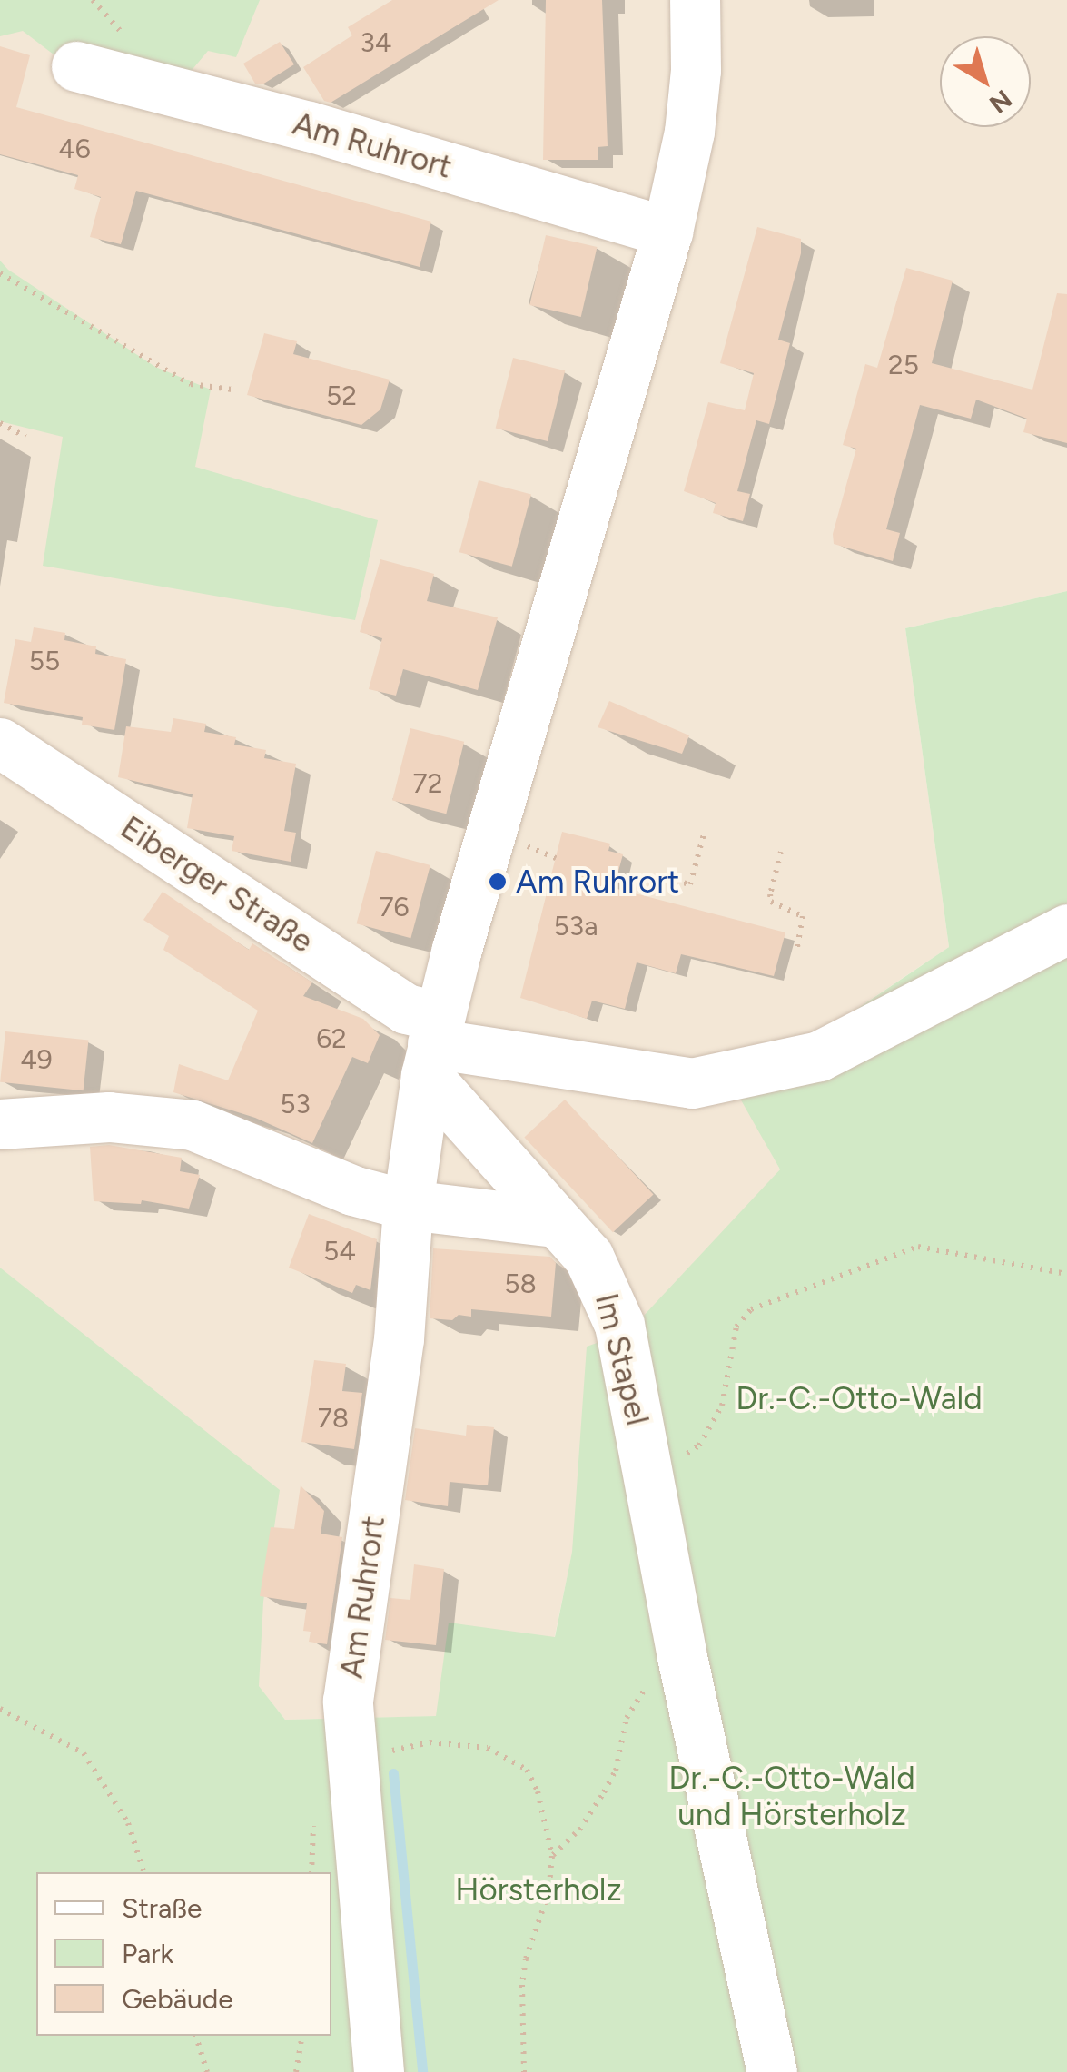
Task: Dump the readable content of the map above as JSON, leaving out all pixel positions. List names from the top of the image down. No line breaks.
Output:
{"streets":{"street":["Am Ruhrort","Eiberger Straße","Im Stapel"]},"crossings":[["Am Ruhrort","Eiberger Straße"]],"parks":["Dr.-C.-Otto-Wald","Dr.-C.-Otto-Wald und Hörsterholz","Hörsterholz"],"places":["Am Ruhrort"],"house_numbers":["34","46","25","52","55","72","76","53a","62","49","53","54","58","78"],"legend":["Straße","Park","Gebäude"],"north":"bottom right"}
